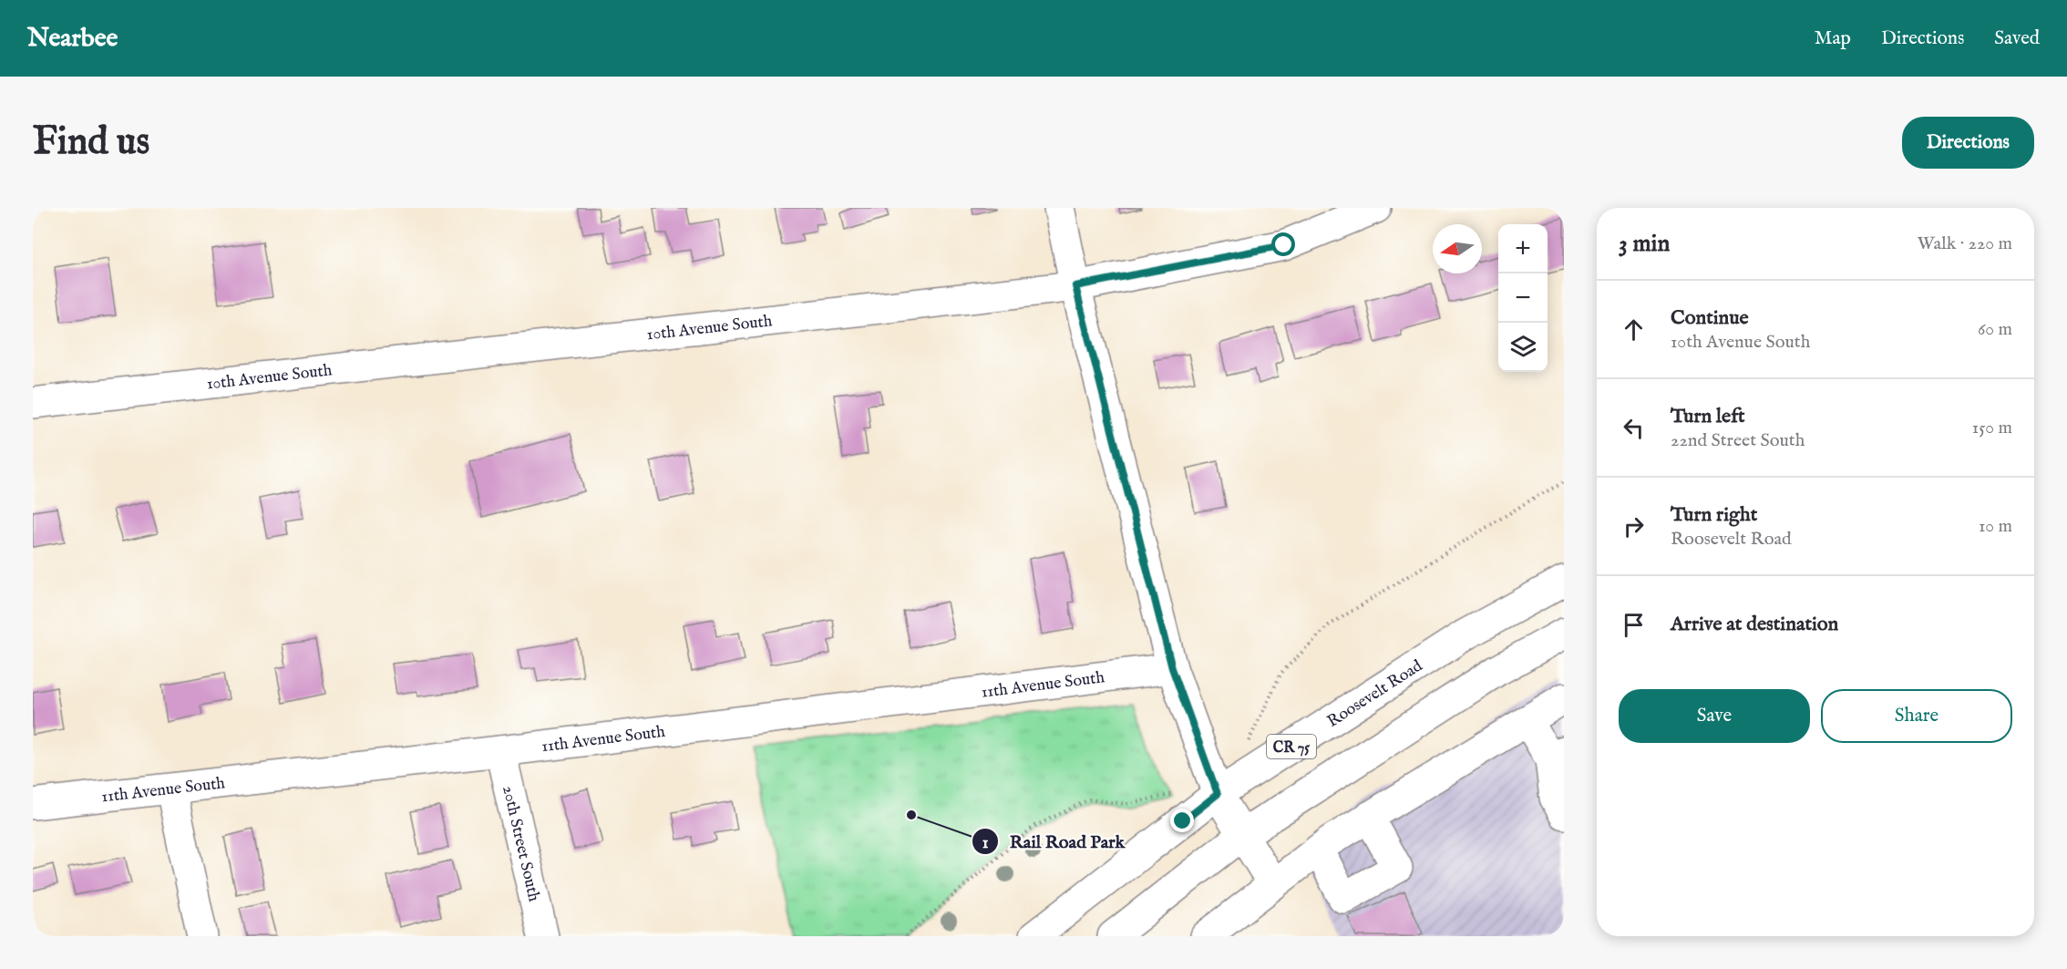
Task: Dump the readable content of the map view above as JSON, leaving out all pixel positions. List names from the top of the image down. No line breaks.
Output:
{"streets":{"street":["10th Avenue South","11th Avenue South","Roosevelt Road","CR 75","20th Street South"]},"crossings":[["11th Avenue South","20th Street South"]],"places":["Rail Road Park"],"north":"left","page":{"header":"Nearbee","nav":["Map","Directions","Saved"],"buttons":["Directions",["Save","Share"]],"title":"Find us","heading":["3 min","Walk · 220 m"],"map_buttons":["+","−"],"list":[["Continue","10th Avenue South","60 m"],["Turn left","22nd Street South","150 m"],["Turn right","Roosevelt Road","10 m"],"Arrive at destination"]}}
